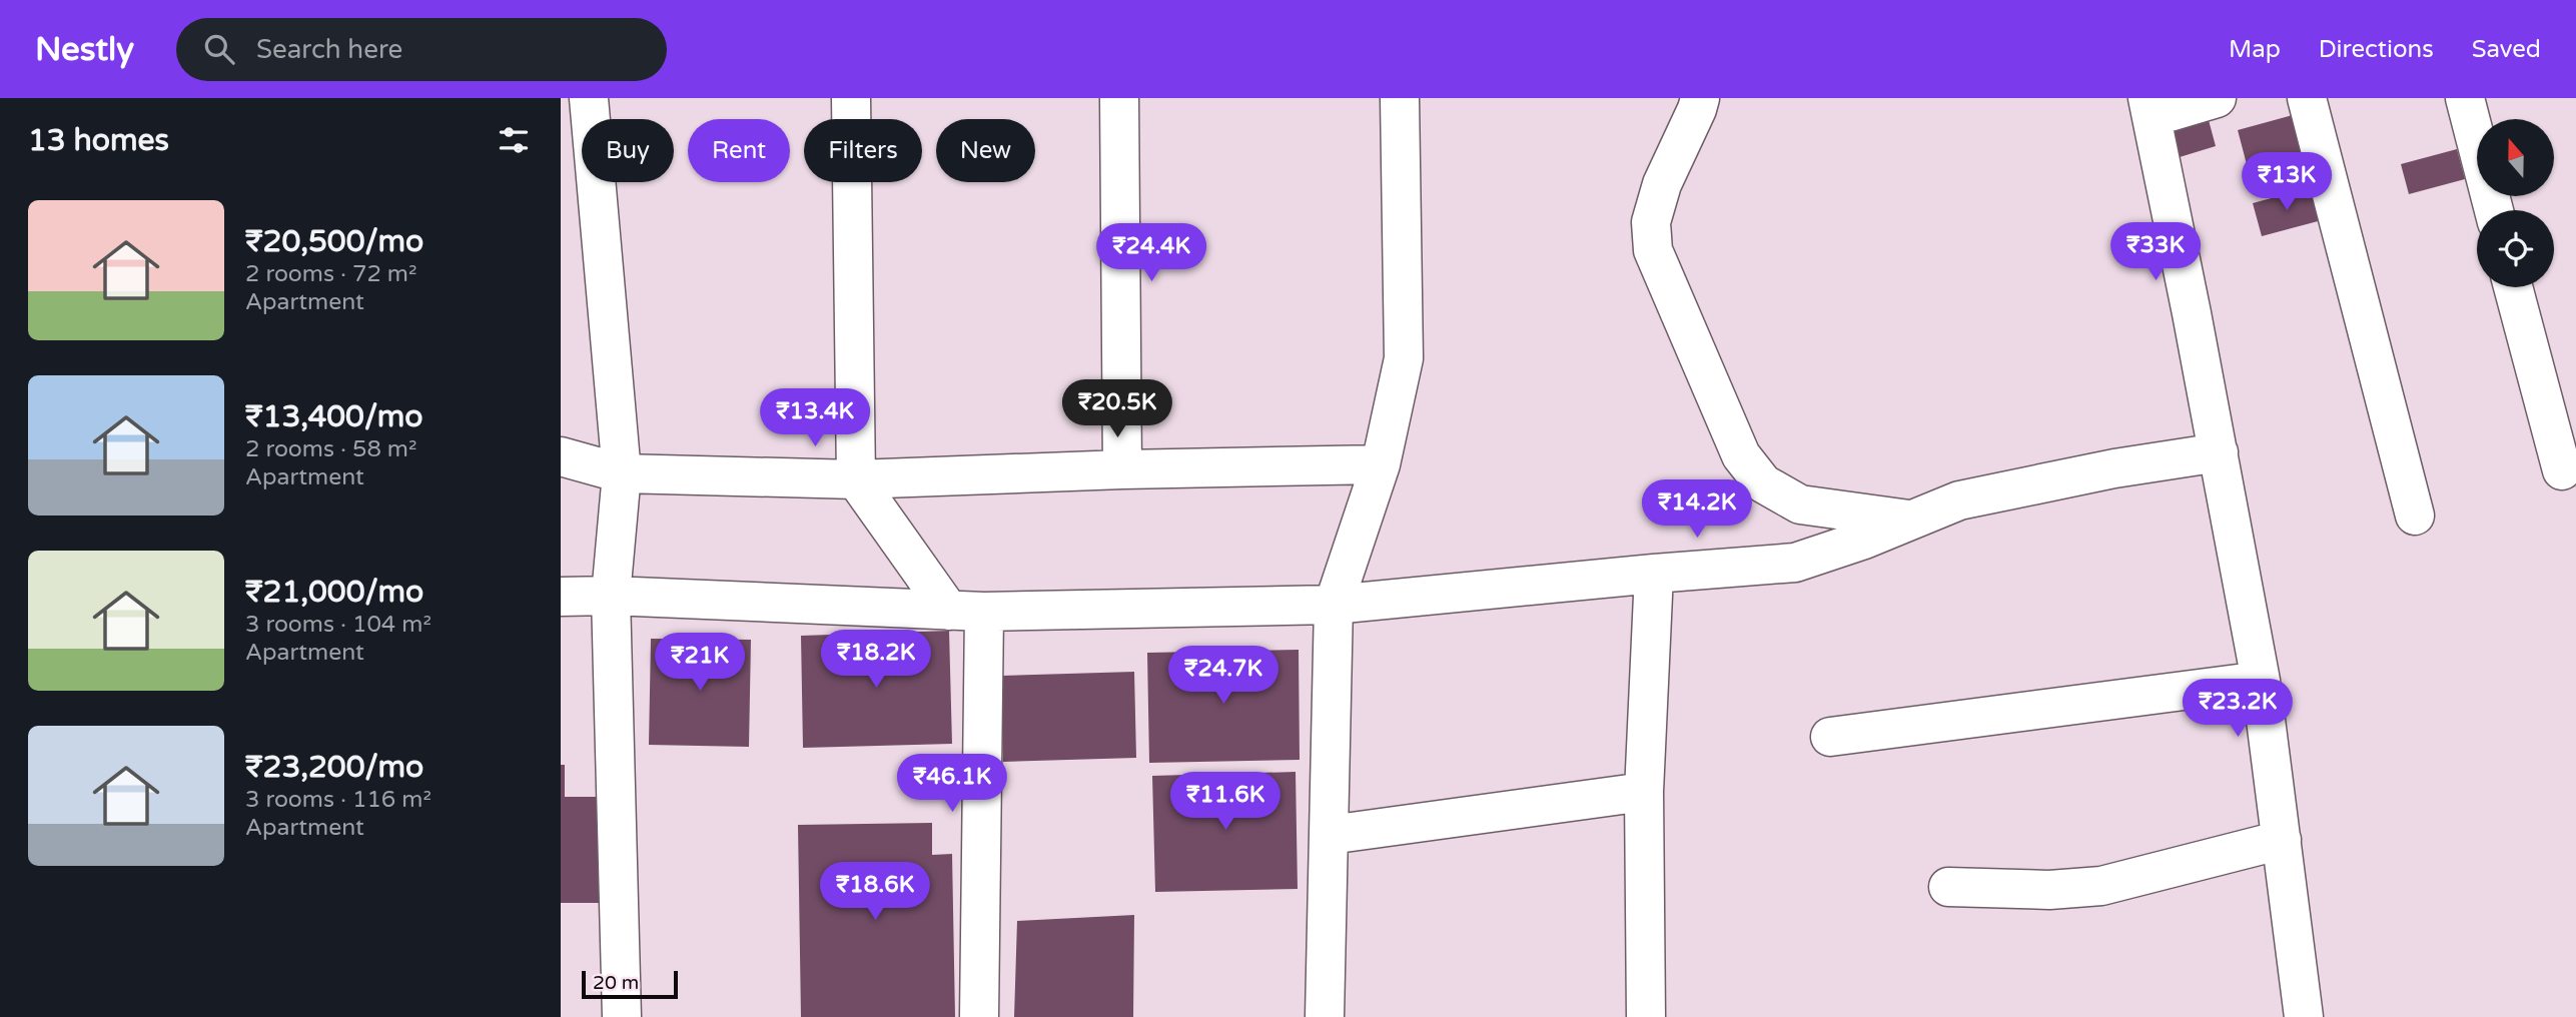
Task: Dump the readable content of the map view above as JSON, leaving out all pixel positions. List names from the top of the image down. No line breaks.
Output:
{"scale_bar":"20 m","north":"top","page":{"header":"Nestly","search":"Search here","nav":["Map","Directions","Saved"],"heading":"13 homes","chip":["Buy","Rent","Filters","New"],"price":["₹13K","₹33K","₹24.4K","₹20.5K","₹13.4K","₹14.2K","₹18.2K","₹21K","₹24.7K","₹23.2K","₹46.1K","₹11.6K","₹18.6K"],"list":[{"name":"₹20,500/mo","note":"2 rooms · 72 m² · Apartment"},{"name":"₹13,400/mo","note":"2 rooms · 58 m² · Apartment"},{"name":"₹21,000/mo","note":"3 rooms · 104 m² · Apartment"},{"name":"₹23,200/mo","note":"3 rooms · 116 m² · Apartment"}],"scale":"20 m"}}
